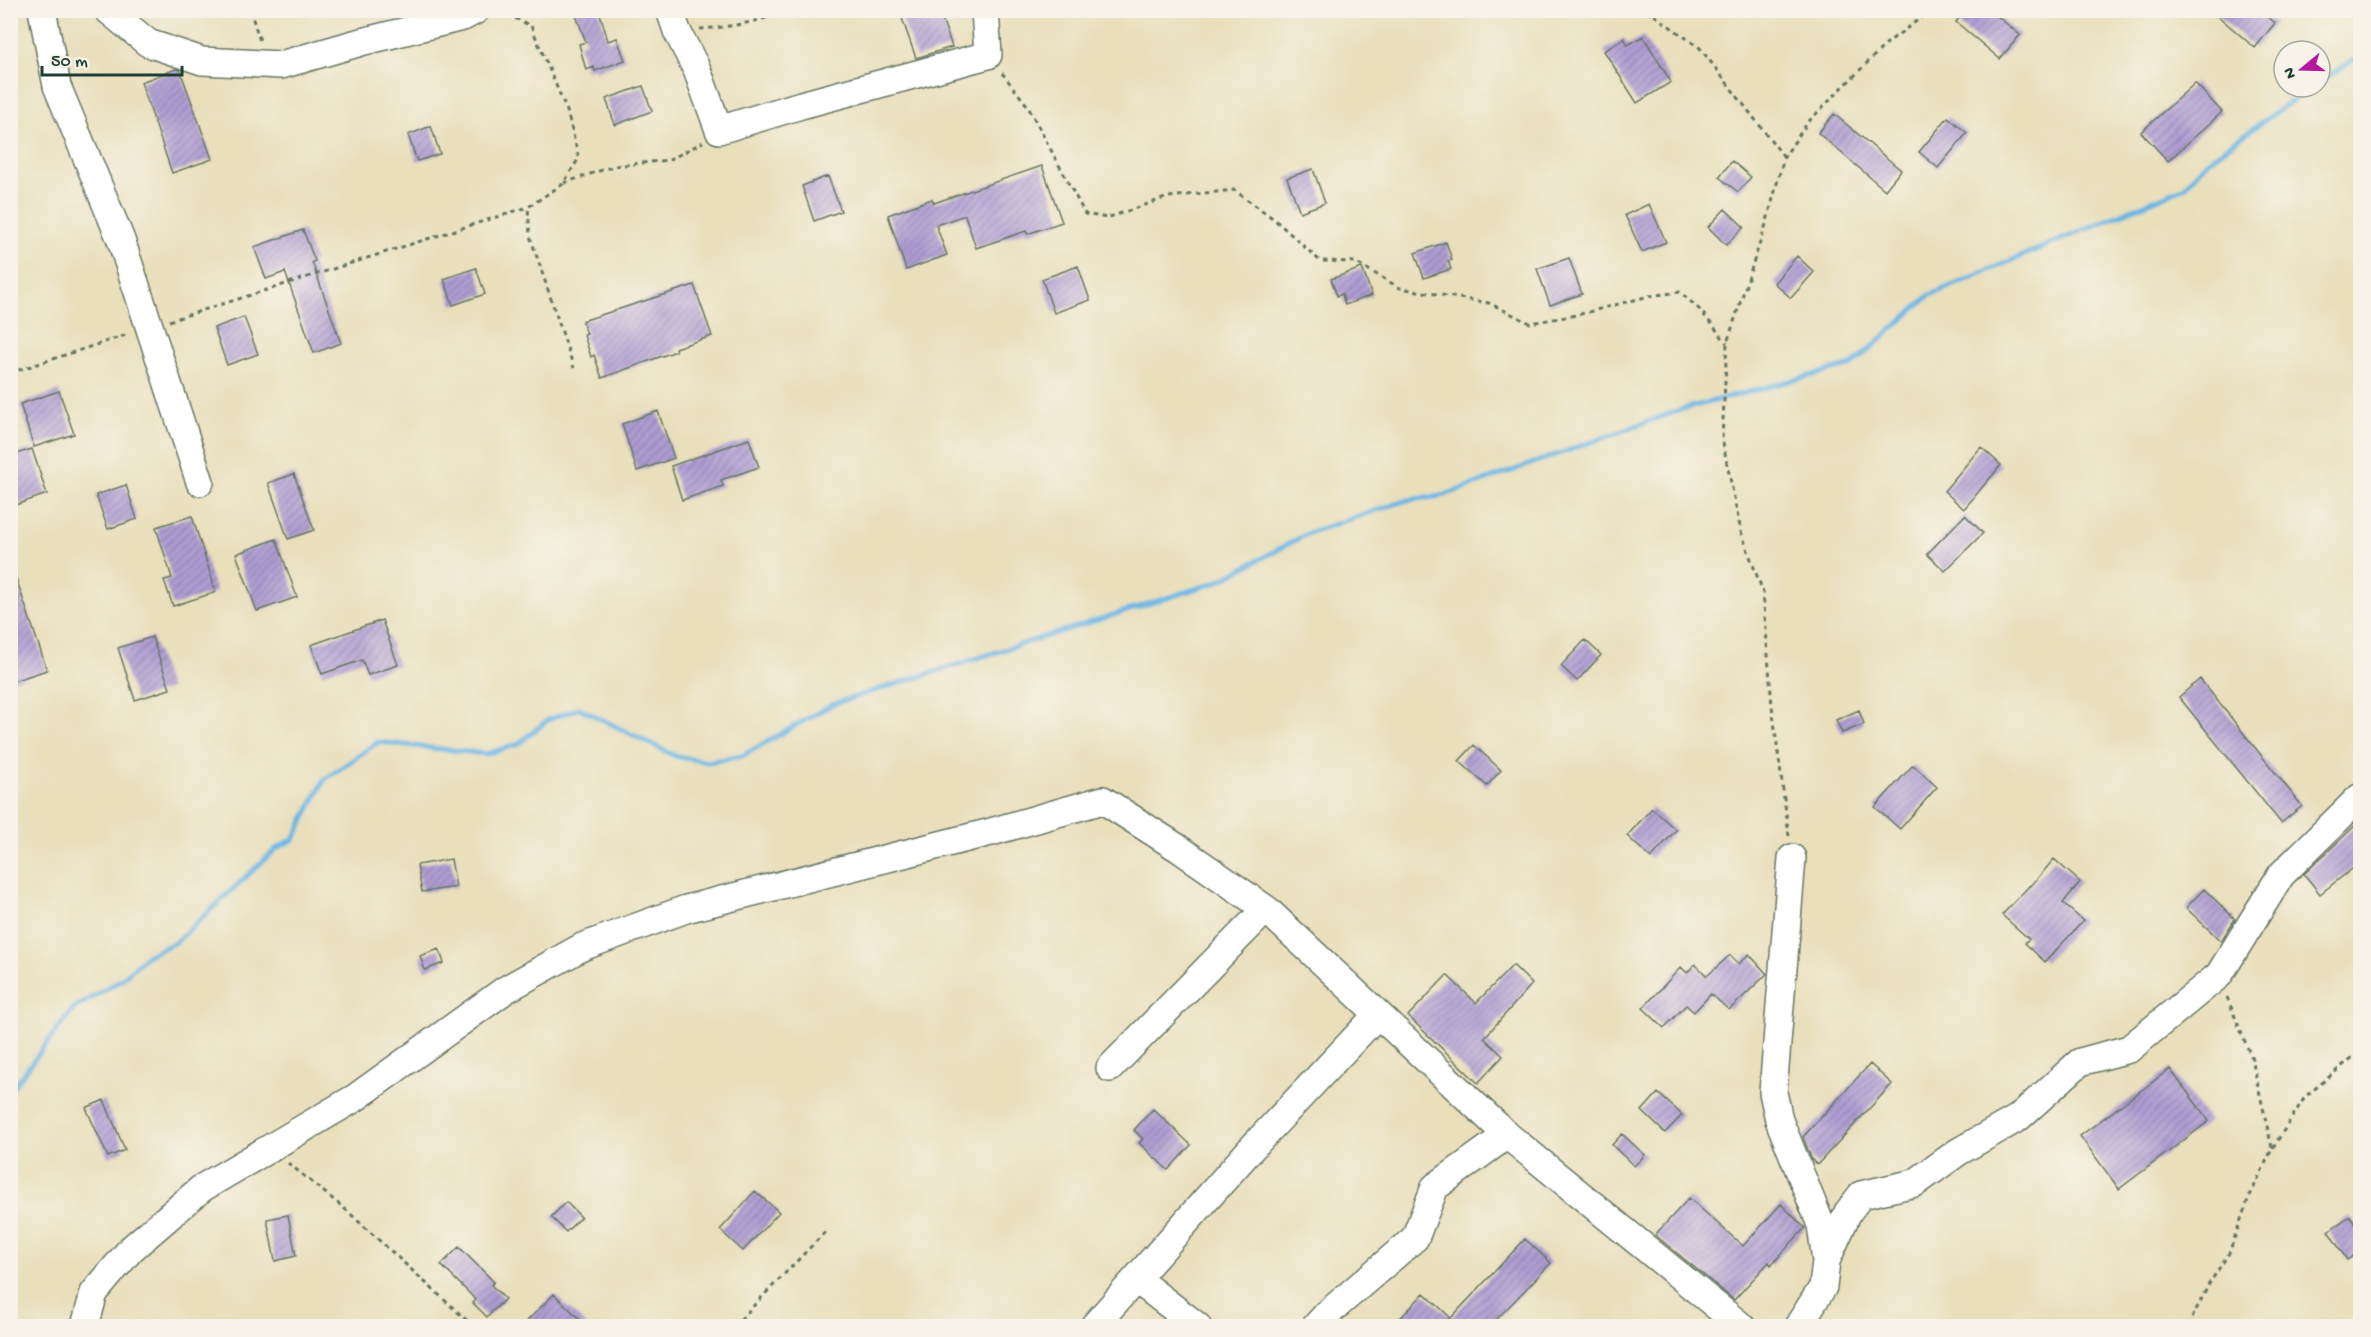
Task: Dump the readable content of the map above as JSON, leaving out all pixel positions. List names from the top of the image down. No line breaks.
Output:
{"scale_bar":"50 m","north":"left"}
